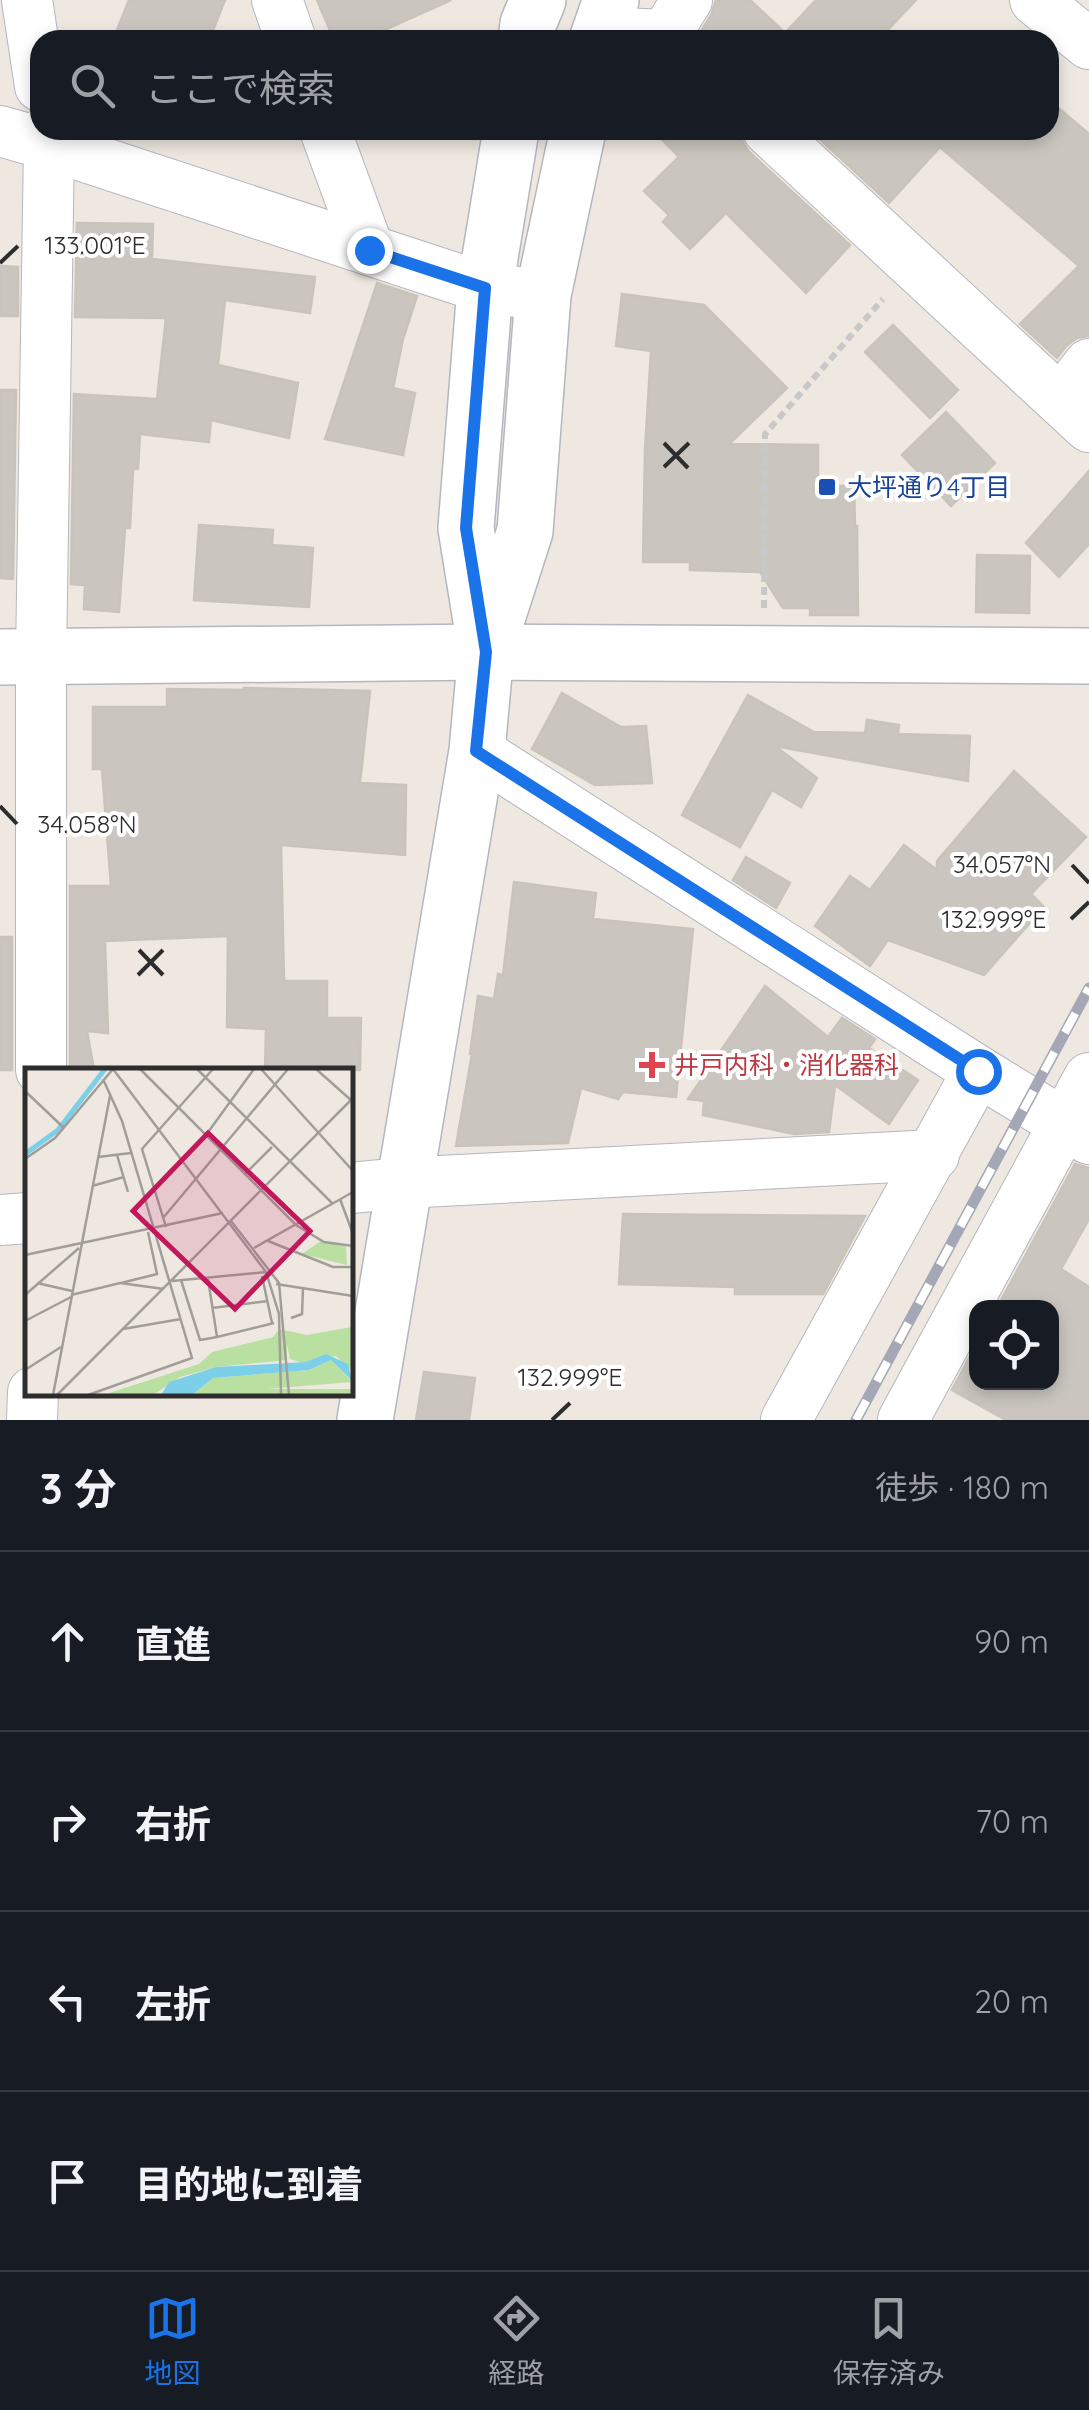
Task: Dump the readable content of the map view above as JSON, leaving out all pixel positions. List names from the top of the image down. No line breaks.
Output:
{"places":{"transit":["大坪通り4丁目"],"health":["井戸内科・消化器科"]},"page":{"search":"ここで検索","heading":["3 分","徒歩 · 180 m"],"list":[["直進","90 m"],["右折","70 m"],["左折","20 m"],"目的地に到着"],"nav":["地図","経路","保存済み"]},"coordinates":["133.001°E","34.058°N","34.057°N","132.999°E"]}
